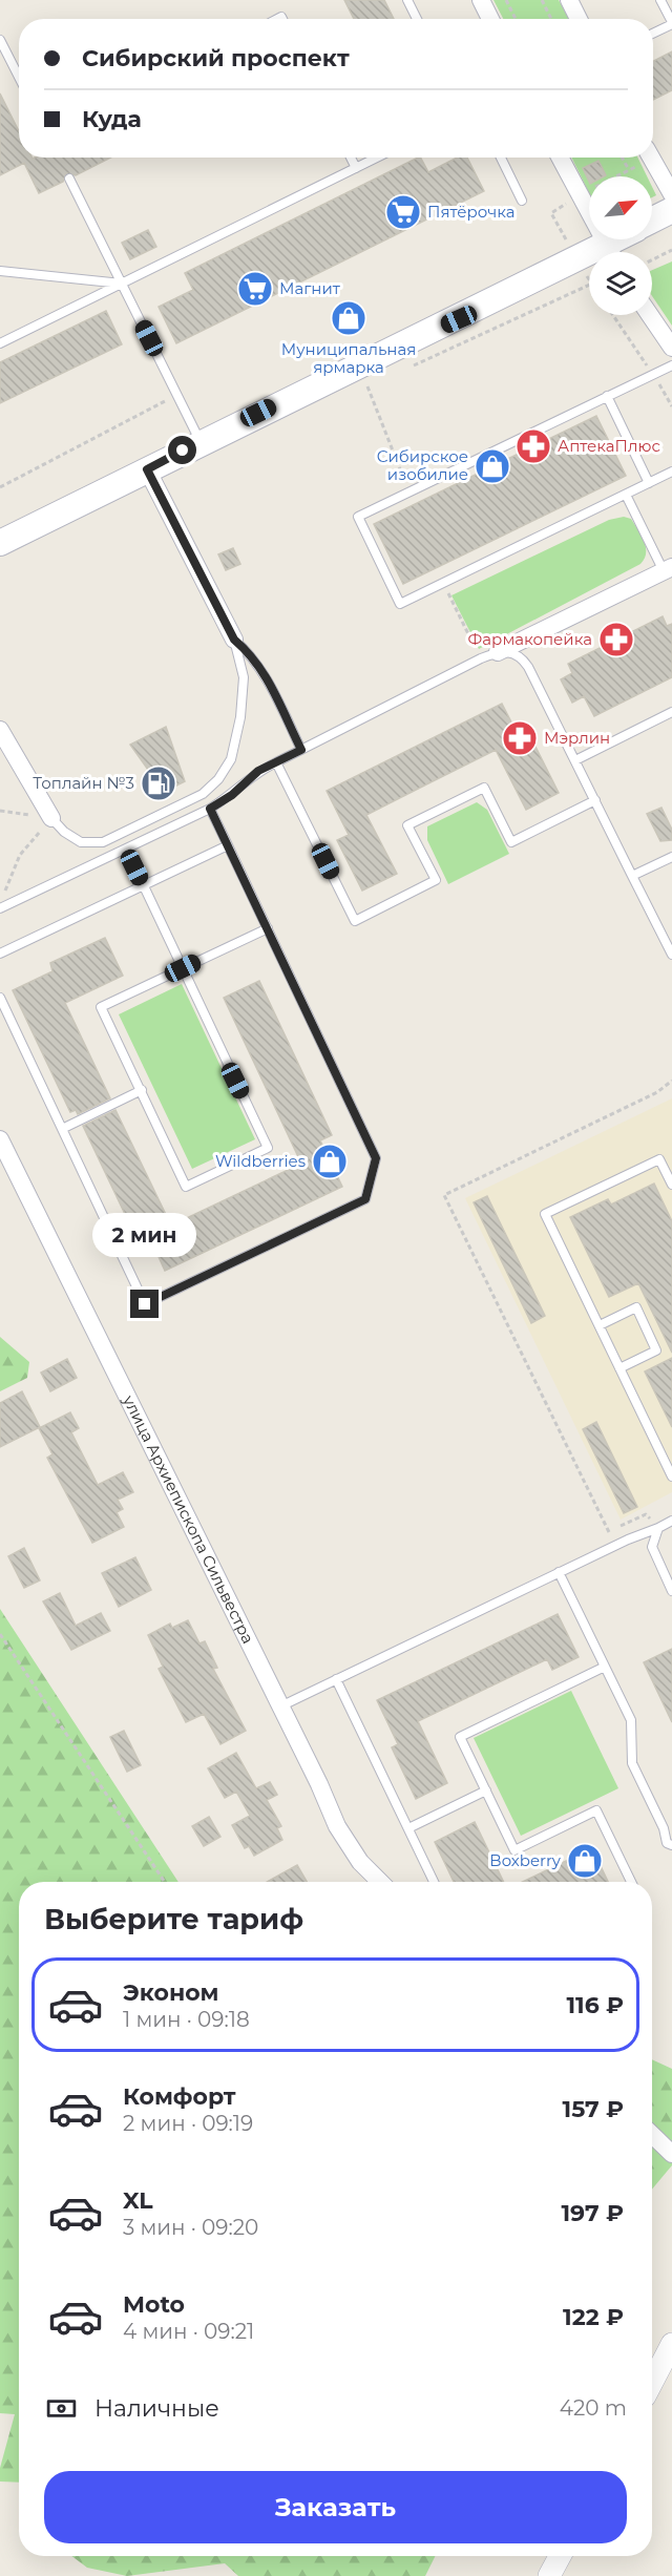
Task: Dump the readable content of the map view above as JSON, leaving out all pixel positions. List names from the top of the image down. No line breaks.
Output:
{"streets":{"street":["улица Архиепископа Сильвестра"]},"places":{"supermarket":["Пятёрочка","Магнит"],"shop":["Муниципальная ярмарка","Сибирское изобилие","Wildberries","Boxberry"],"pharmacy":["АптекаПлюс","Фармакопейка","Мэрлин"],"fuel station":["Топлайн №3"]},"north":"top right","page":{"banner":["Сибирский проспект","Куда"],"bubble":"2 мин","heading":"Выберите тариф","list":[{"name":"Эконом","note":"1 мин · 09:18","value":"116 ₽"},{"name":"Комфорт","note":"2 мин · 09:19","value":"157 ₽"},{"name":"XL","note":"3 мин · 09:20","value":"197 ₽"},{"name":"Moto","note":"4 мин · 09:21","value":"122 ₽"}],"pay":["Наличные","420 m"],"buttons":"Заказать"}}
